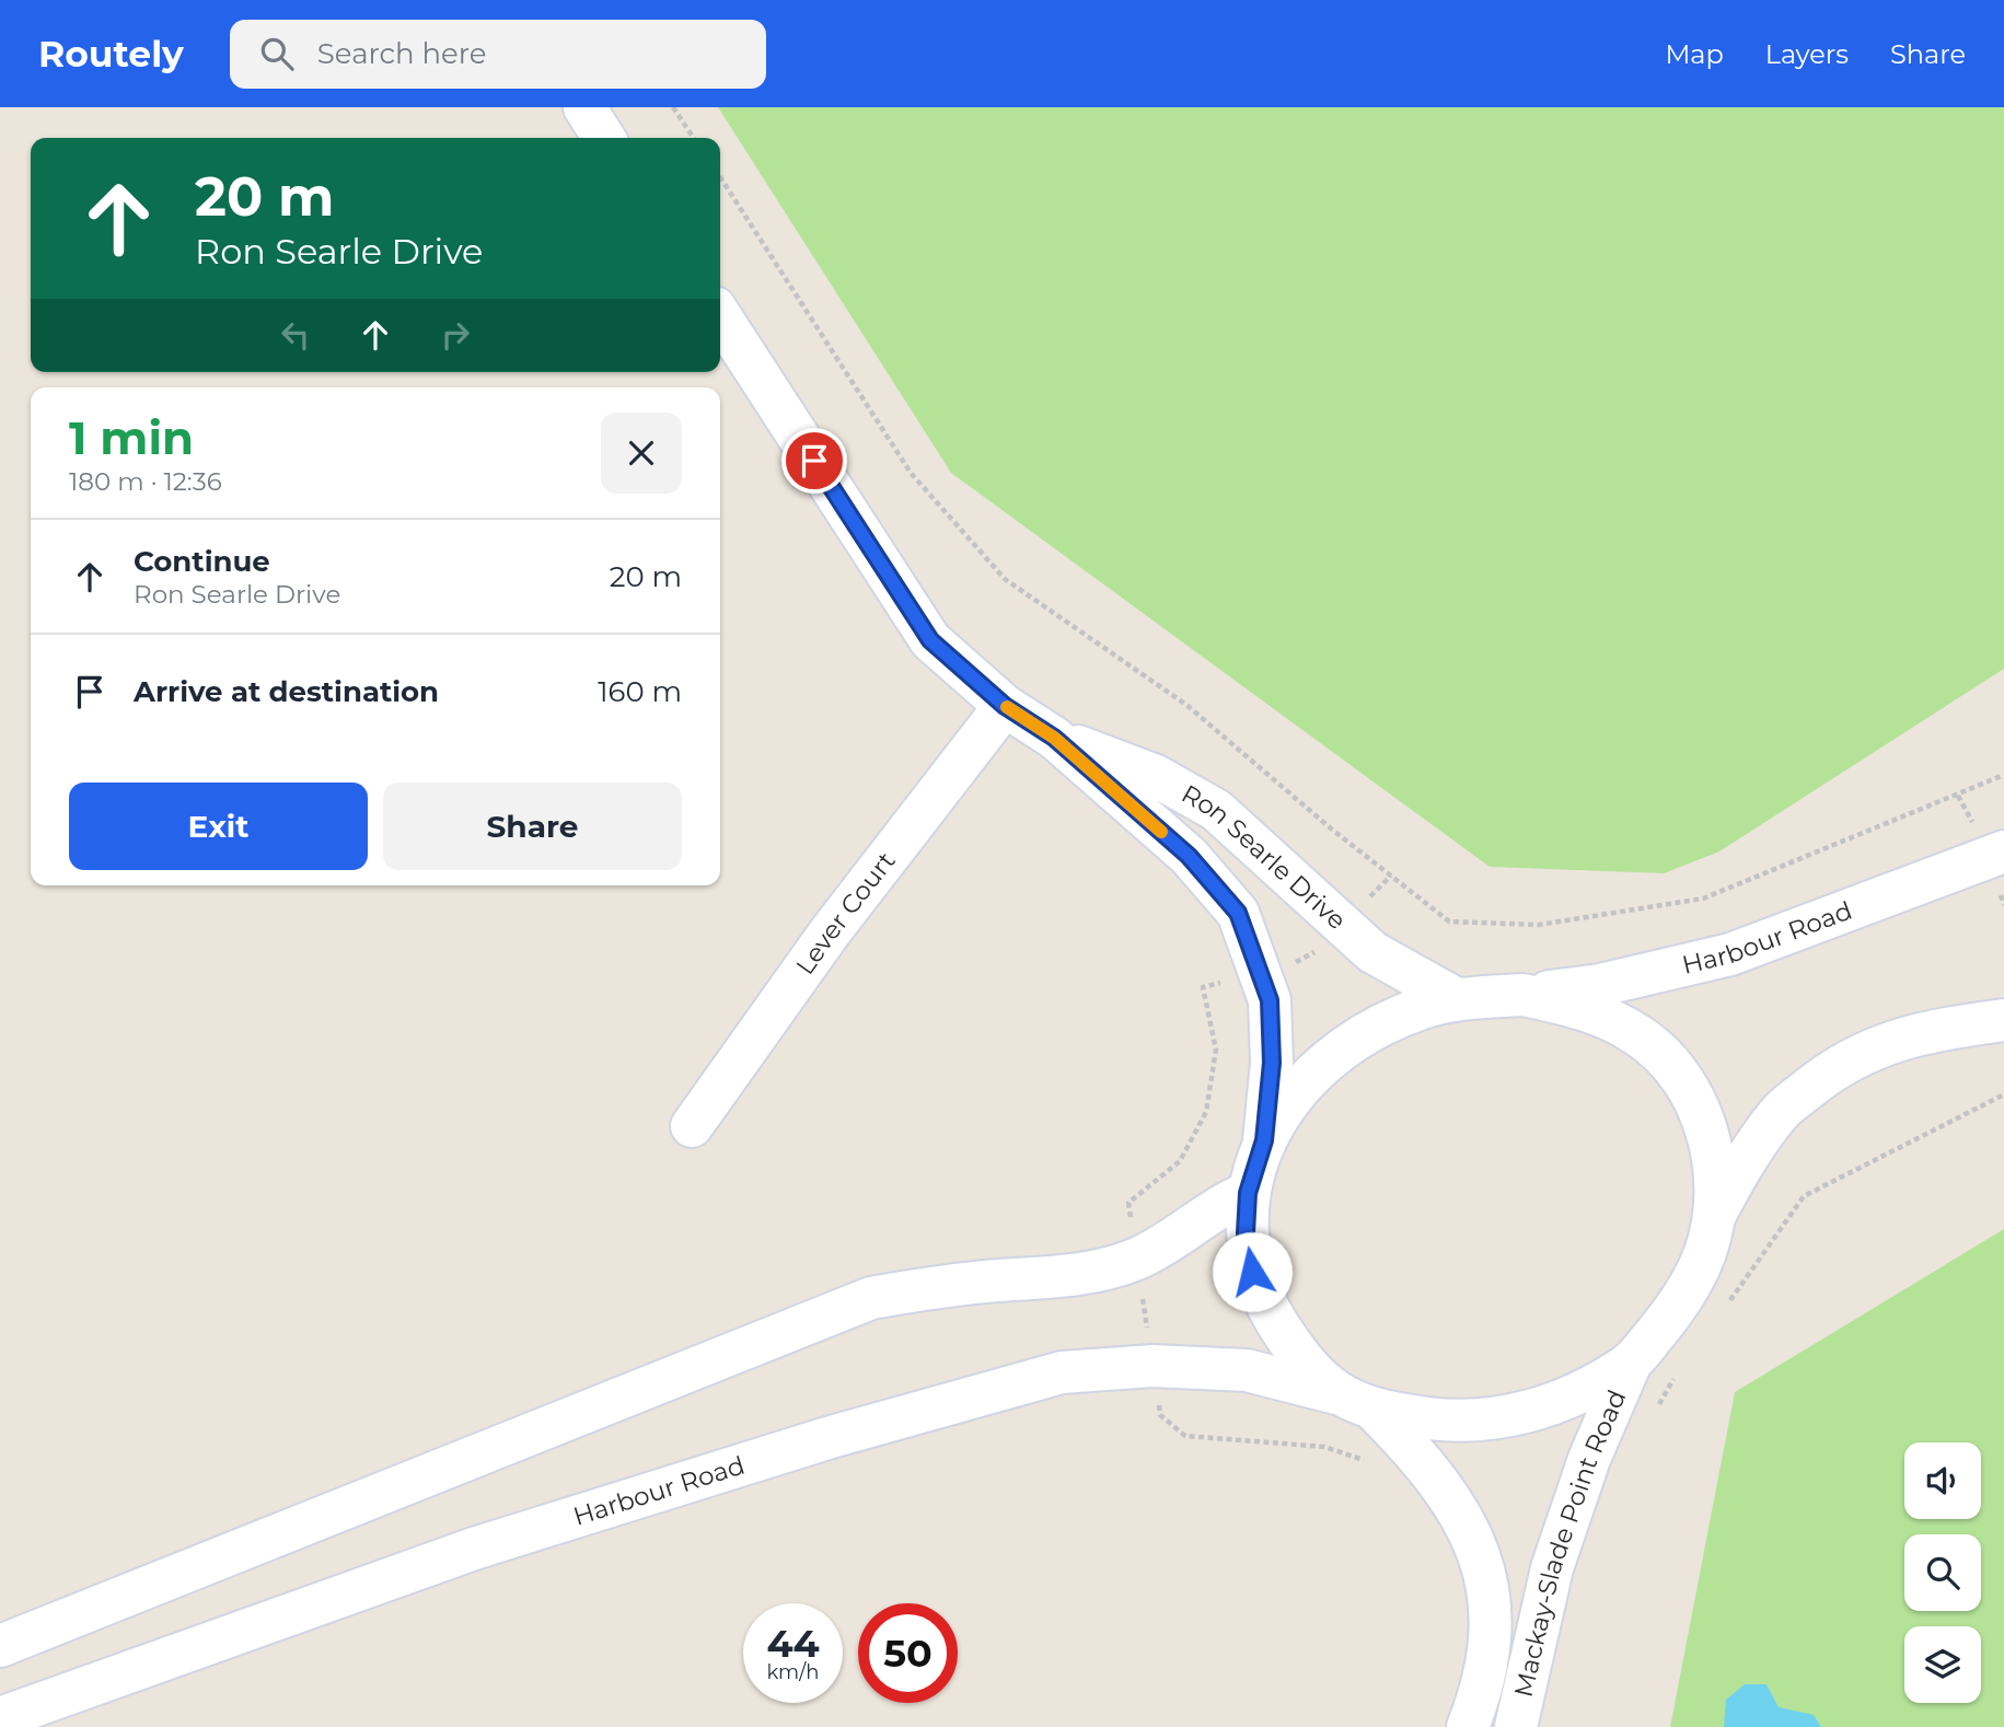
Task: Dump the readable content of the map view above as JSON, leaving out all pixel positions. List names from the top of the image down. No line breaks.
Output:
{"streets":{"street":["Ron Searle Drive","Lever Court","Harbour Road","Mackay-Slade Point Road"]},"crossings":[["Ron Searle Drive","Lever Court"]],"page":{"header":"Routely","search":"Search here","nav":["Map","Layers","Share"],"turn":["20 m","Ron Searle Drive"],"heading":["1 min","180 m · 12:36"],"list":[{"name":"Continue","note":"Ron Searle Drive","value":"20 m"},{"name":"Arrive at destination","value":"160 m"}],"buttons":["Exit","Share"],"speed":"44 km/h","limit":"50"}}
